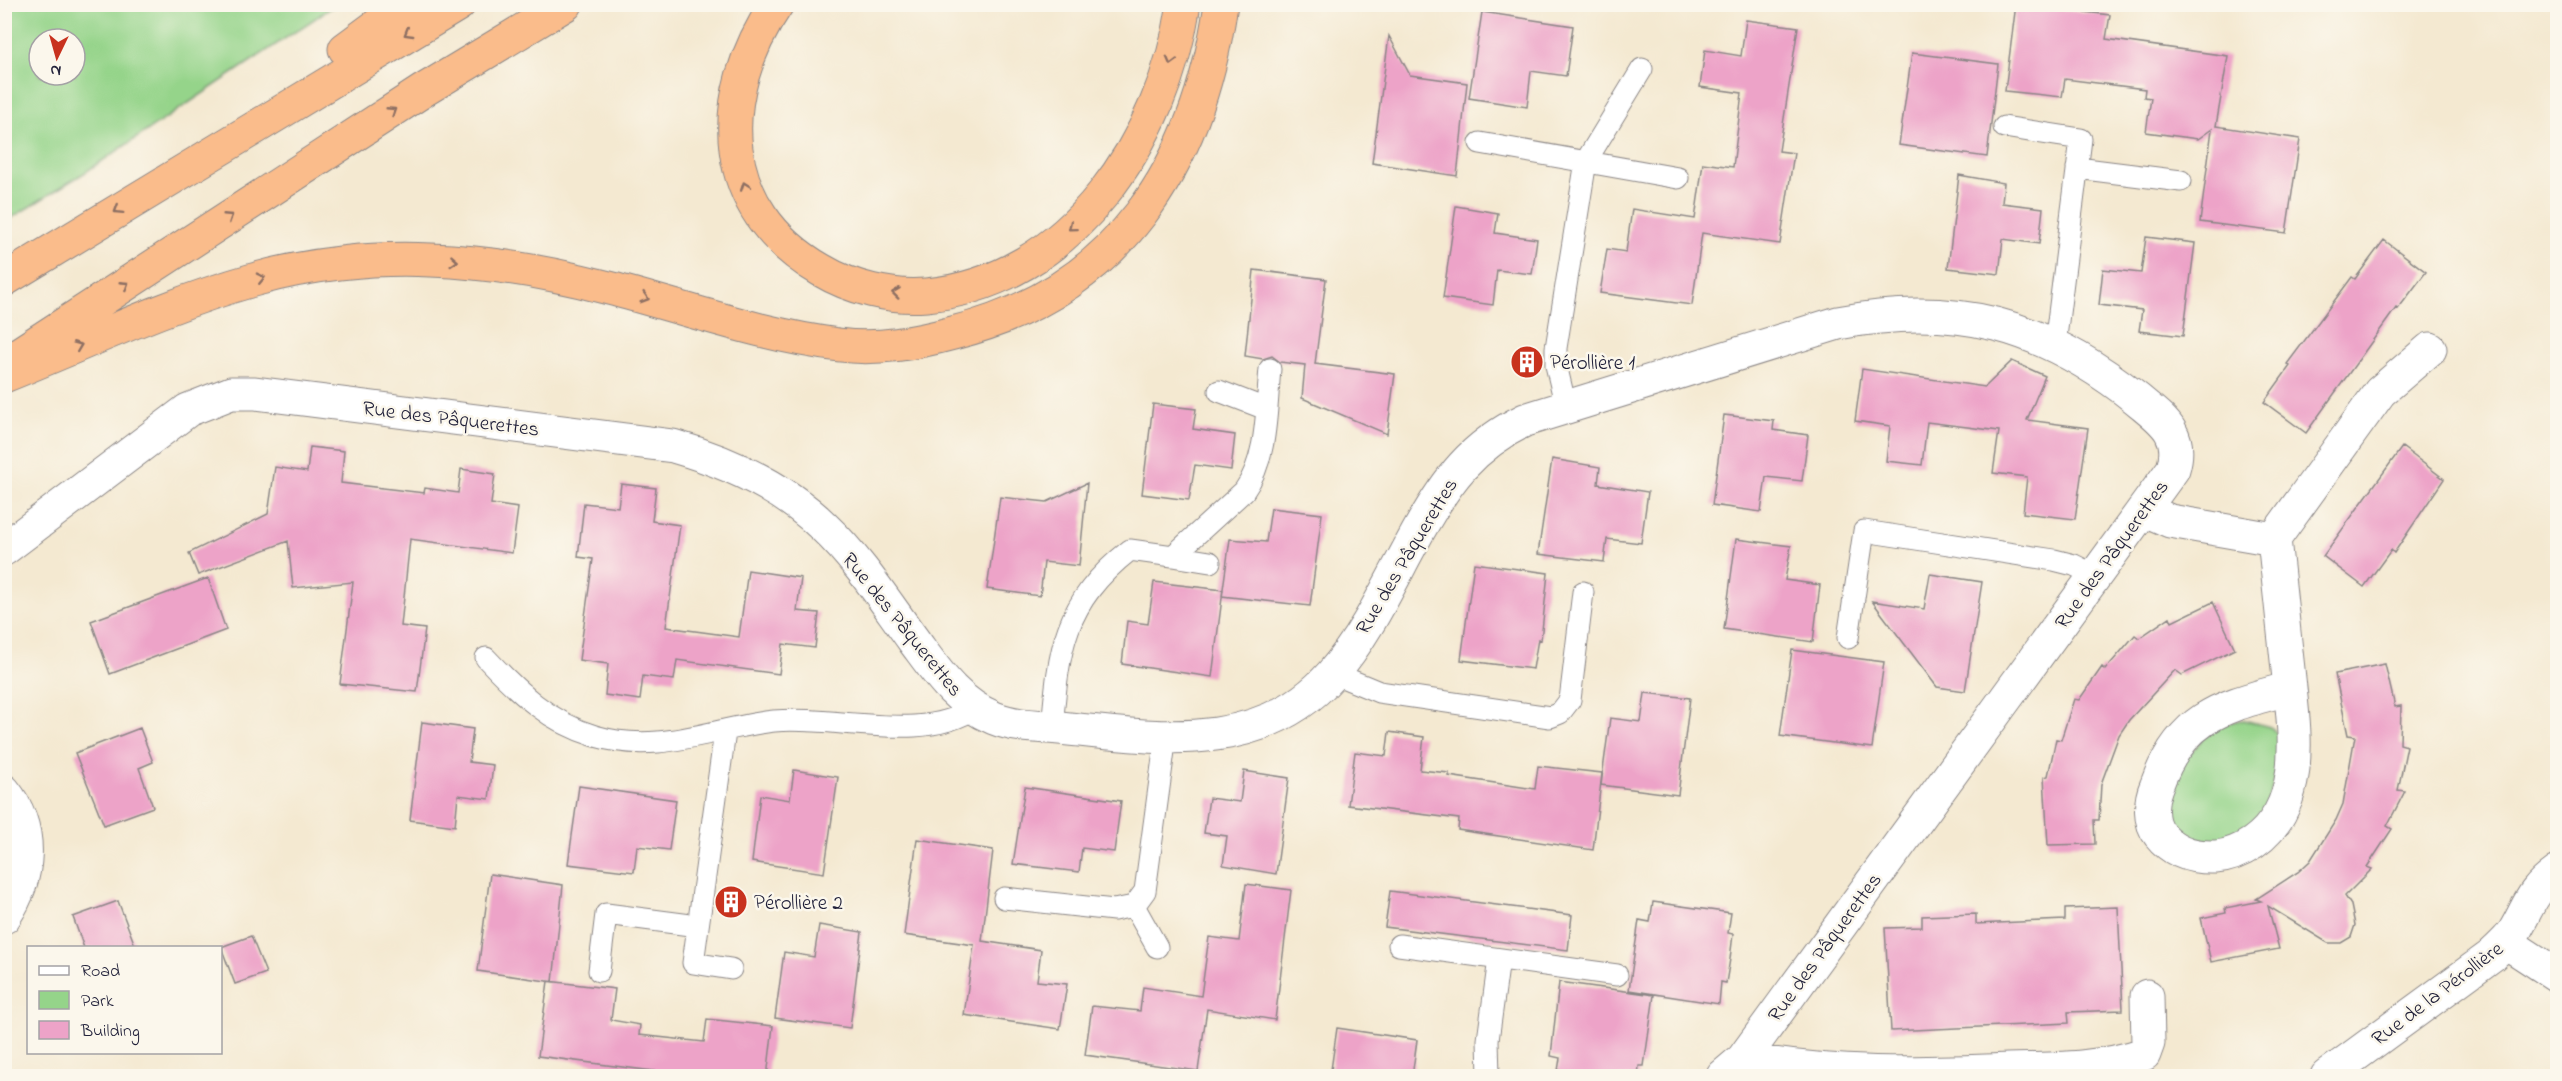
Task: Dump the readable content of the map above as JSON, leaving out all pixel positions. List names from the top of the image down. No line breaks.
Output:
{"streets":{"street":["Rue des Pâquerettes","Rue de la Pérollière"]},"places":{"building":["Pérollière 1","Pérollière 2"]},"legend":["Road","Park","Building"],"north":"bottom"}
